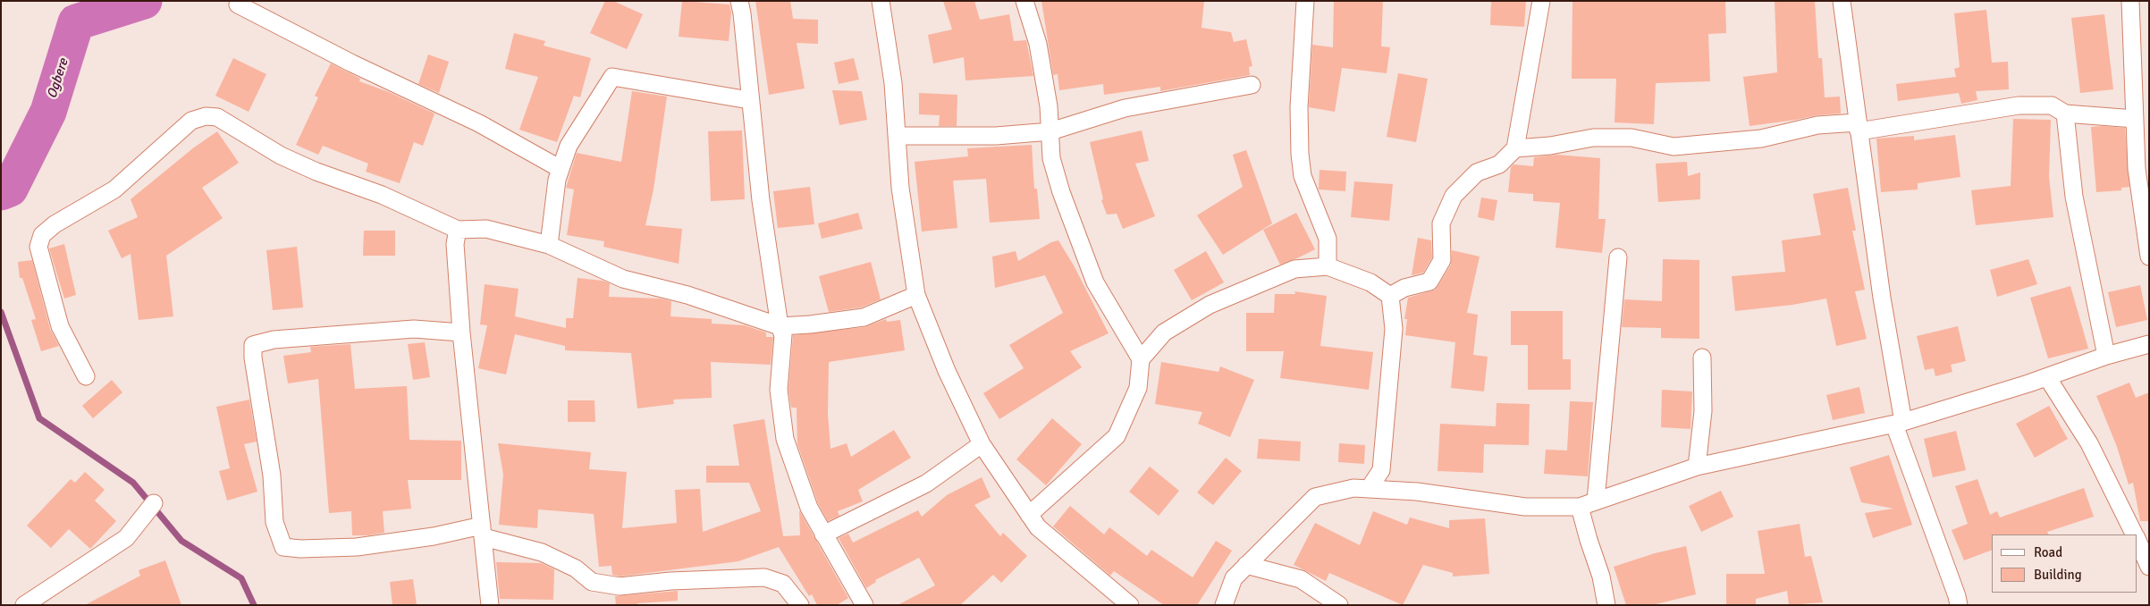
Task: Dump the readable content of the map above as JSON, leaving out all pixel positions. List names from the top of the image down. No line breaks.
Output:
{"water":["Ogbere"],"legend":["Road","Building"]}
